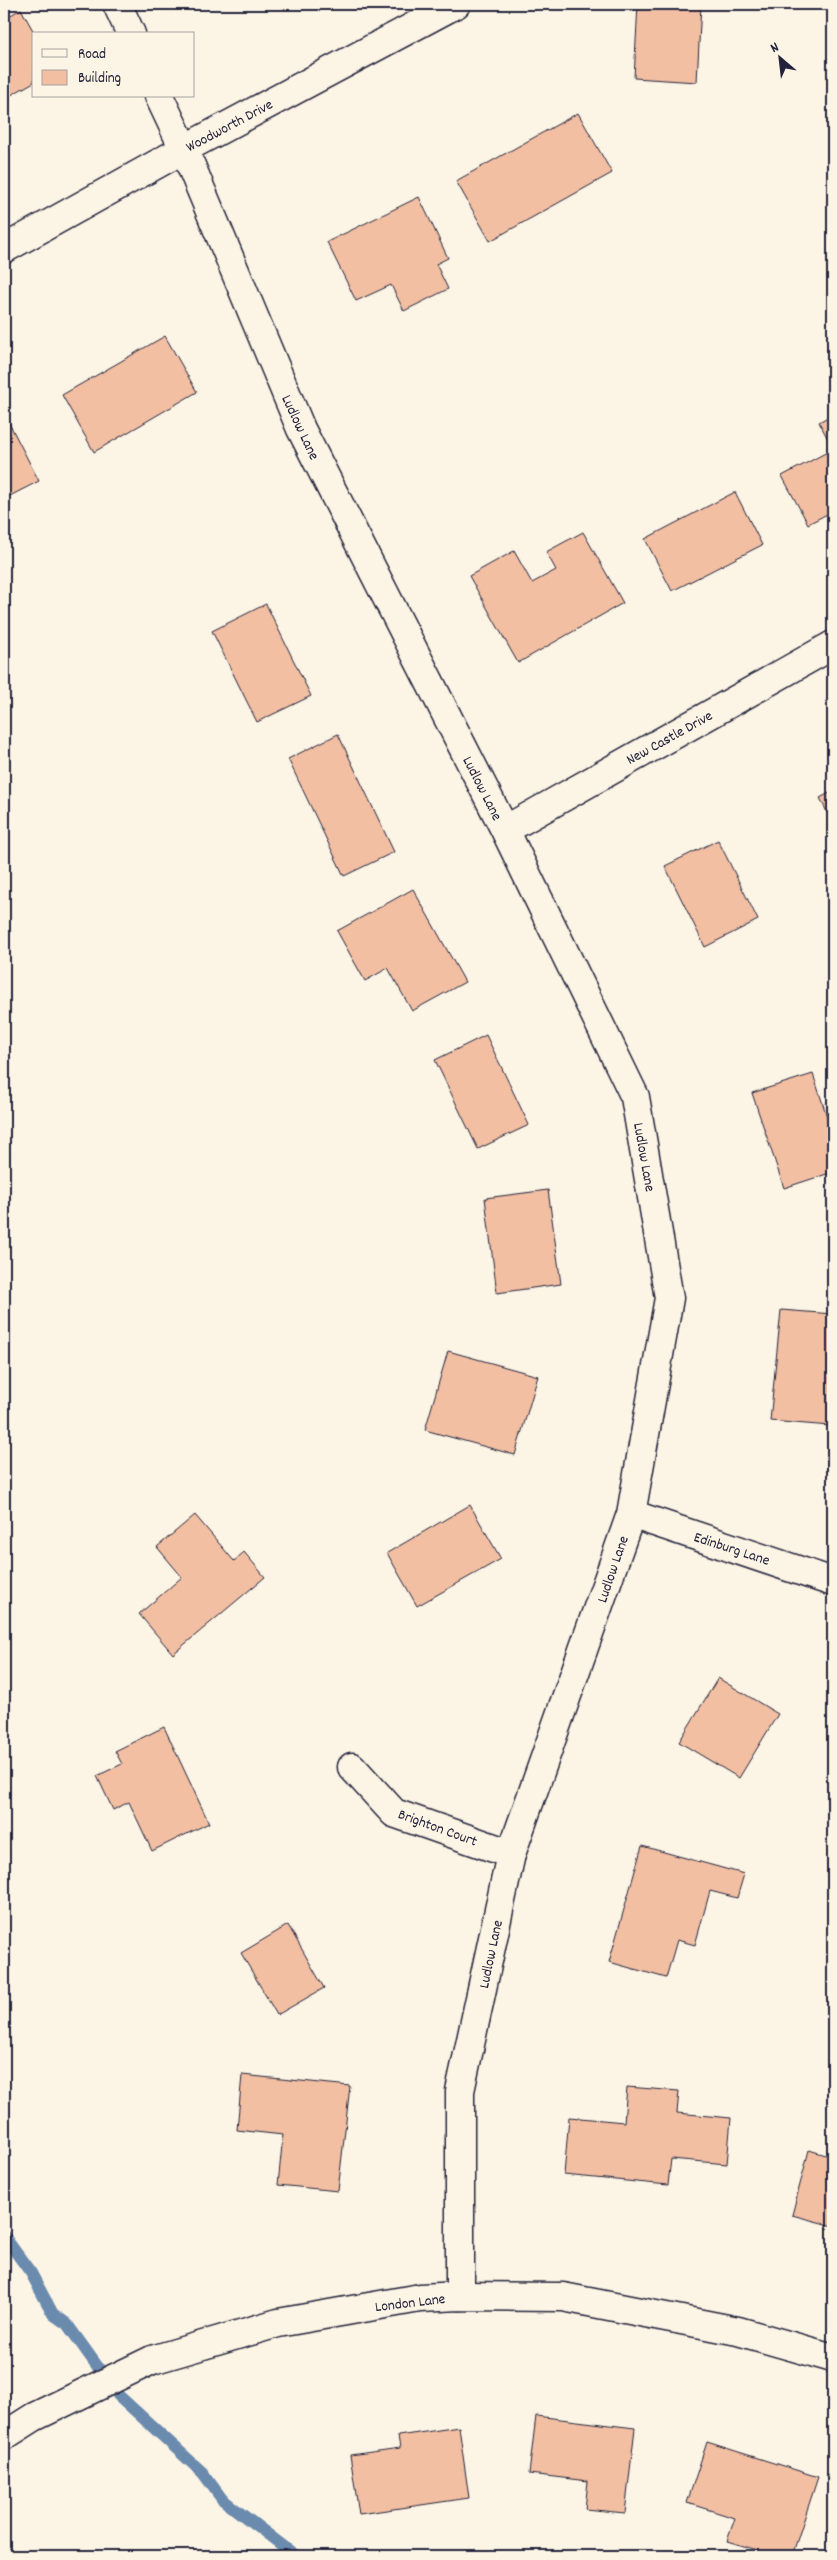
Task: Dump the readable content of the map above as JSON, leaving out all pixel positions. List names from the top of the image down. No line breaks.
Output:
{"streets":{"street":["Woodworth Drive","Ludlow Lane","New Castle Drive","Edinburg Lane","Brighton Court","London Lane"]},"crossings":[["Woodworth Drive","Ludlow Lane"],["Ludlow Lane","New Castle Drive"],["Ludlow Lane","Edinburg Lane"],["Ludlow Lane","Brighton Court"],["Ludlow Lane","London Lane"]],"legend":["Road","Building"],"north":"top left"}
